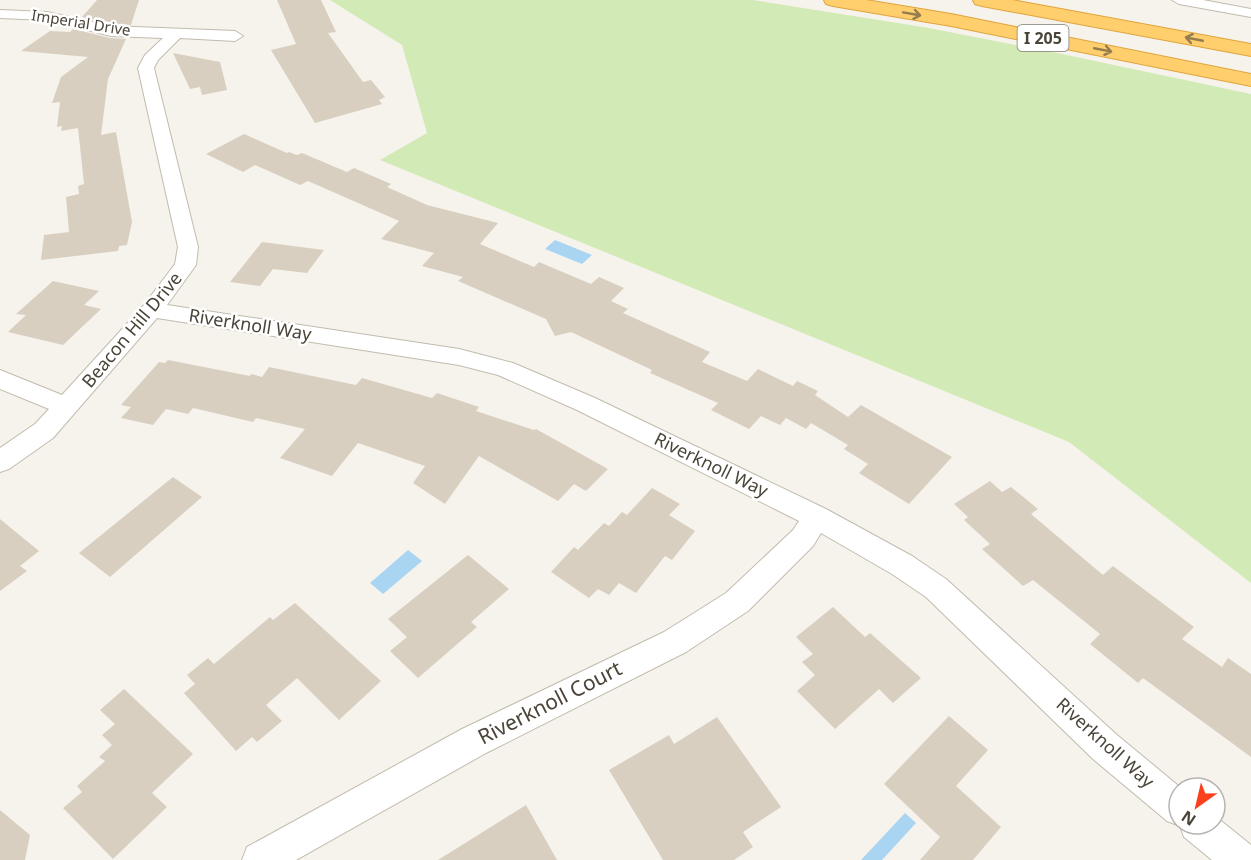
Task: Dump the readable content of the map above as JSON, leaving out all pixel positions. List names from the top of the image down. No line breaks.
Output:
{"streets":{"highway":["I 205"],"street":["Imperial Drive","Riverknoll Way","Beacon Hill Drive","Riverknoll Court"]},"crossings":[["Imperial Drive","Beacon Hill Drive"],["Riverknoll Way","Beacon Hill Drive"],["Riverknoll Way","Riverknoll Court"]],"north":"bottom left"}
